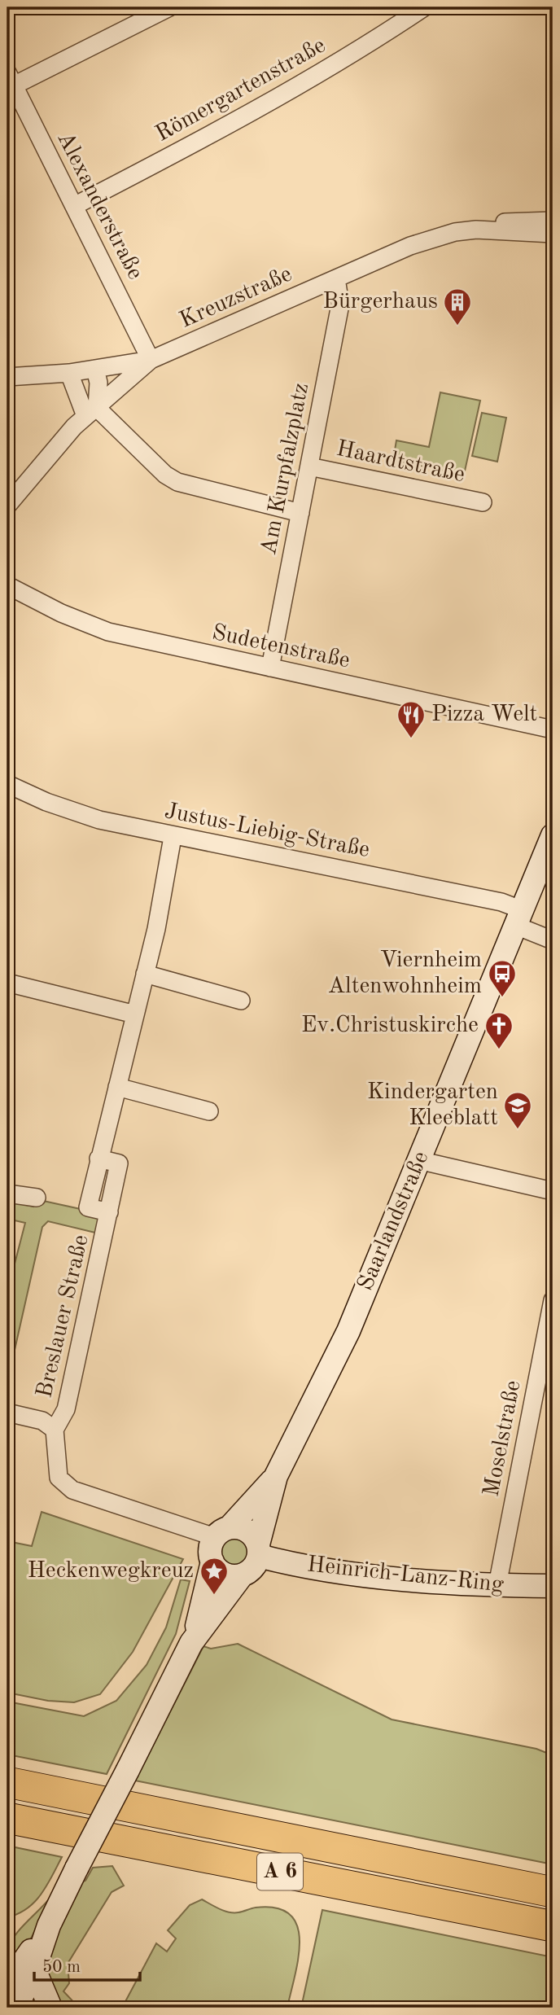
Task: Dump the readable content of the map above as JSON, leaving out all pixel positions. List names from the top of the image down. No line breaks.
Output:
{"streets":{"highway":["A 6"],"street":["Römergartenstraße","Alexanderstraße","Kreuzstraße","Haardtstraße","Am Kurpfalzplatz","Sudetenstraße","Justus-Liebig-Straße","Saarlandstraße","Breslauer Straße","Moselstraße","Heinrich-Lanz-Ring"]},"crossings":[["Römergartenstraße","Alexanderstraße"],["Alexanderstraße","Kreuzstraße"],["Kreuzstraße","Am Kurpfalzplatz"],["Haardtstraße","Am Kurpfalzplatz"],["Am Kurpfalzplatz","Sudetenstraße"],["Justus-Liebig-Straße","Saarlandstraße"],["Justus-Liebig-Straße","Breslauer Straße"],["Saarlandstraße","Heinrich-Lanz-Ring"],["Moselstraße","Heinrich-Lanz-Ring"]],"places":{"building":["Bürgerhaus"],"restaurant":["Pizza Welt"],"bus stop":["Viernheim Altenwohnheim"],"church":["Ev.Christuskirche"],"school or university":["Kindergarten Kleeblatt"],"place":["Heckenwegkreuz"]},"scale_bar":"50 m"}
